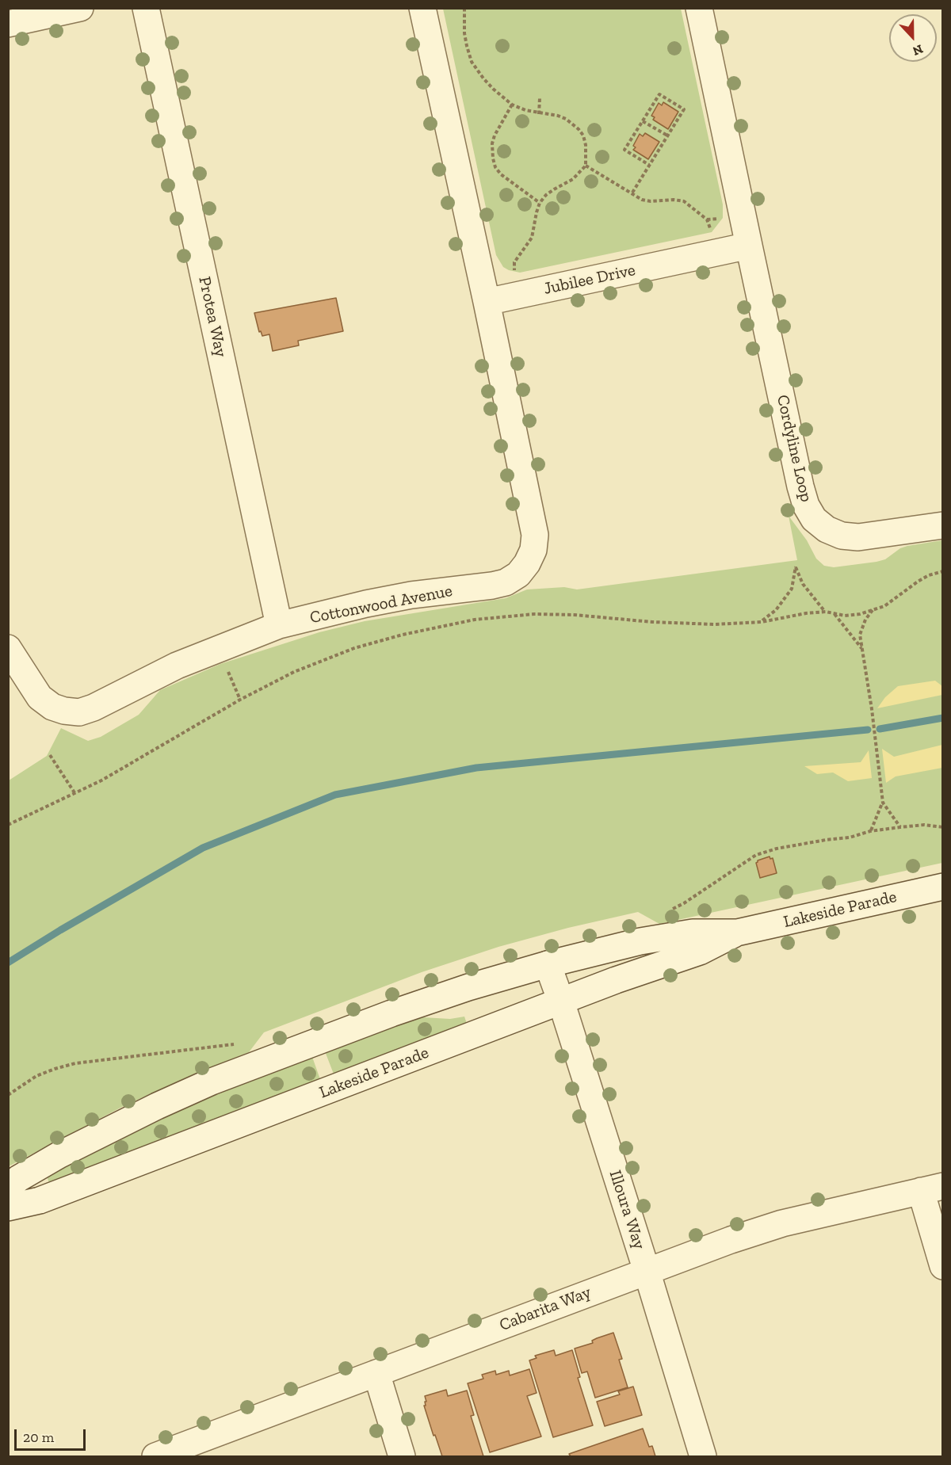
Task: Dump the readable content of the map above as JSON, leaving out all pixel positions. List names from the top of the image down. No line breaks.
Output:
{"streets":{"street":["Jubilee Drive","Protea Way","Cordyline Loop","Cottonwood Avenue","Lakeside Parade","Illoura Way","Cabarita Way"]},"crossings":[["Jubilee Drive","Cordyline Loop"],["Jubilee Drive","Cottonwood Avenue"],["Protea Way","Cottonwood Avenue"],["Lakeside Parade","Illoura Way"],["Illoura Way","Cabarita Way"]],"scale_bar":"20 m","north":"bottom"}
